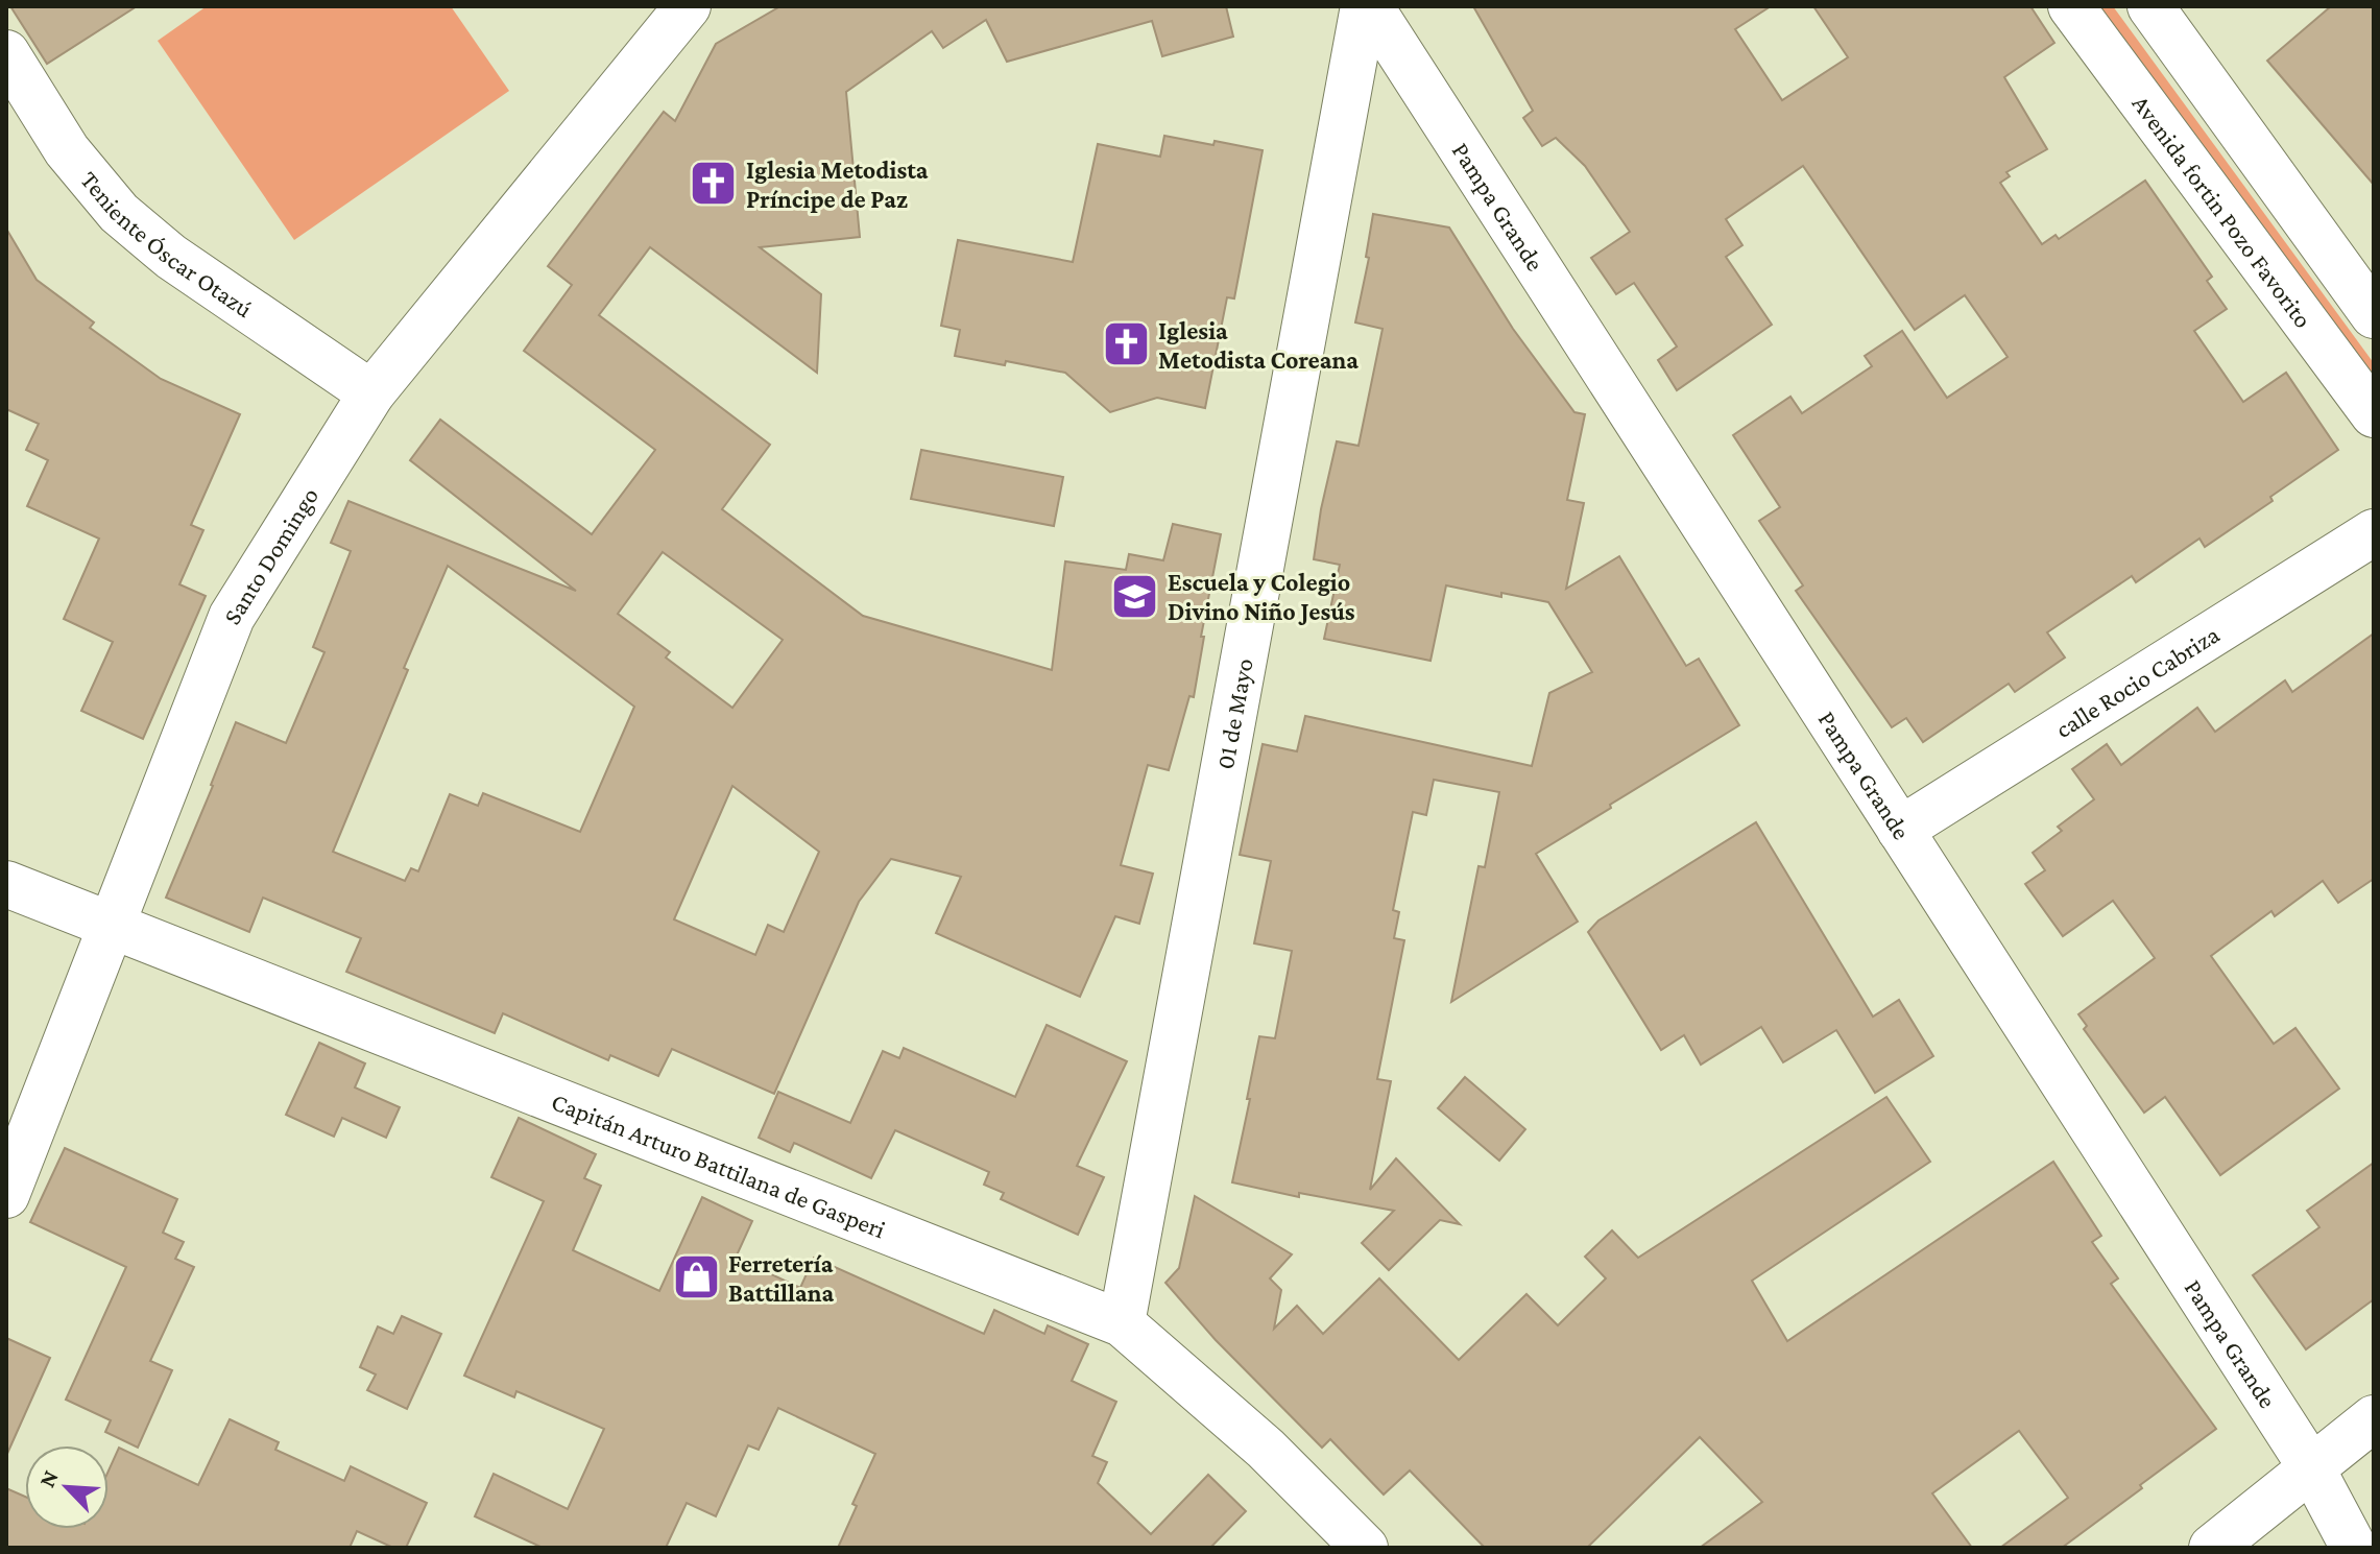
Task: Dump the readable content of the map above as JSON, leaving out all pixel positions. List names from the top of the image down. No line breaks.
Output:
{"streets":{"street":["Pampa Grande","Avenida fortin Pozo Favorito","Teniente Óscar Otazú","Santo Domingo","calle Rocio Cabriza","01 de Mayo","Capitán Arturo Battilana de Gasperi"]},"crossings":[["Pampa Grande","calle Rocio Cabriza"],["Pampa Grande","01 de Mayo"],["Teniente Óscar Otazú","Santo Domingo"],["Santo Domingo","Capitán Arturo Battilana de Gasperi"],["01 de Mayo","Capitán Arturo Battilana de Gasperi"]],"places":{"church":["Iglesia Metodista Príncipe de Paz","Iglesia Metodista Coreana"],"school or university":["Escuela y Colegio Divino Niño Jesús"],"shop":["Ferretería Battillana"]},"north":"top left"}
